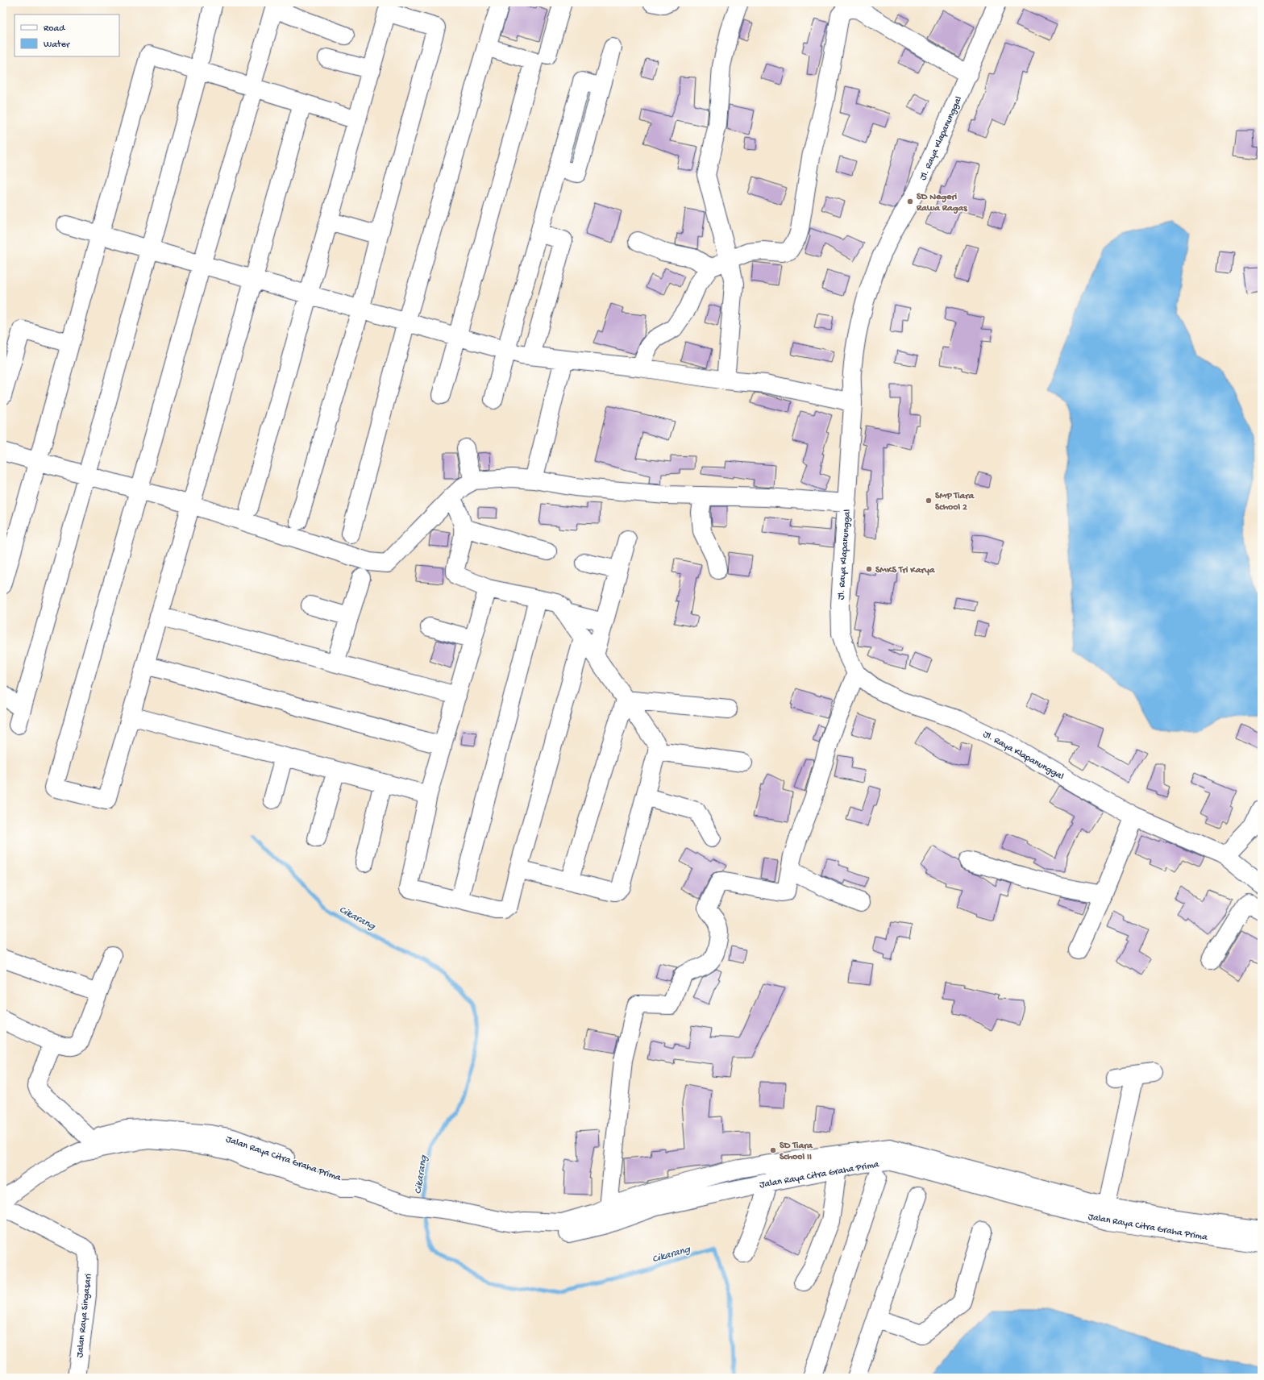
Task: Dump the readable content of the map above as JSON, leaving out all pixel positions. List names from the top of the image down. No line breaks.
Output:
{"streets":{"street":["Jl. Raya Klapanunggal","Jalan Raya Citra Graha Prima","Jalan Raya Singasari"]},"water":["Cikarang"],"places":["SD Negeri Rawa Ragas","SMP Tiara School 2","SMKS Tri Karya","SD Tiara School II"],"legend":["Road","Water"]}
